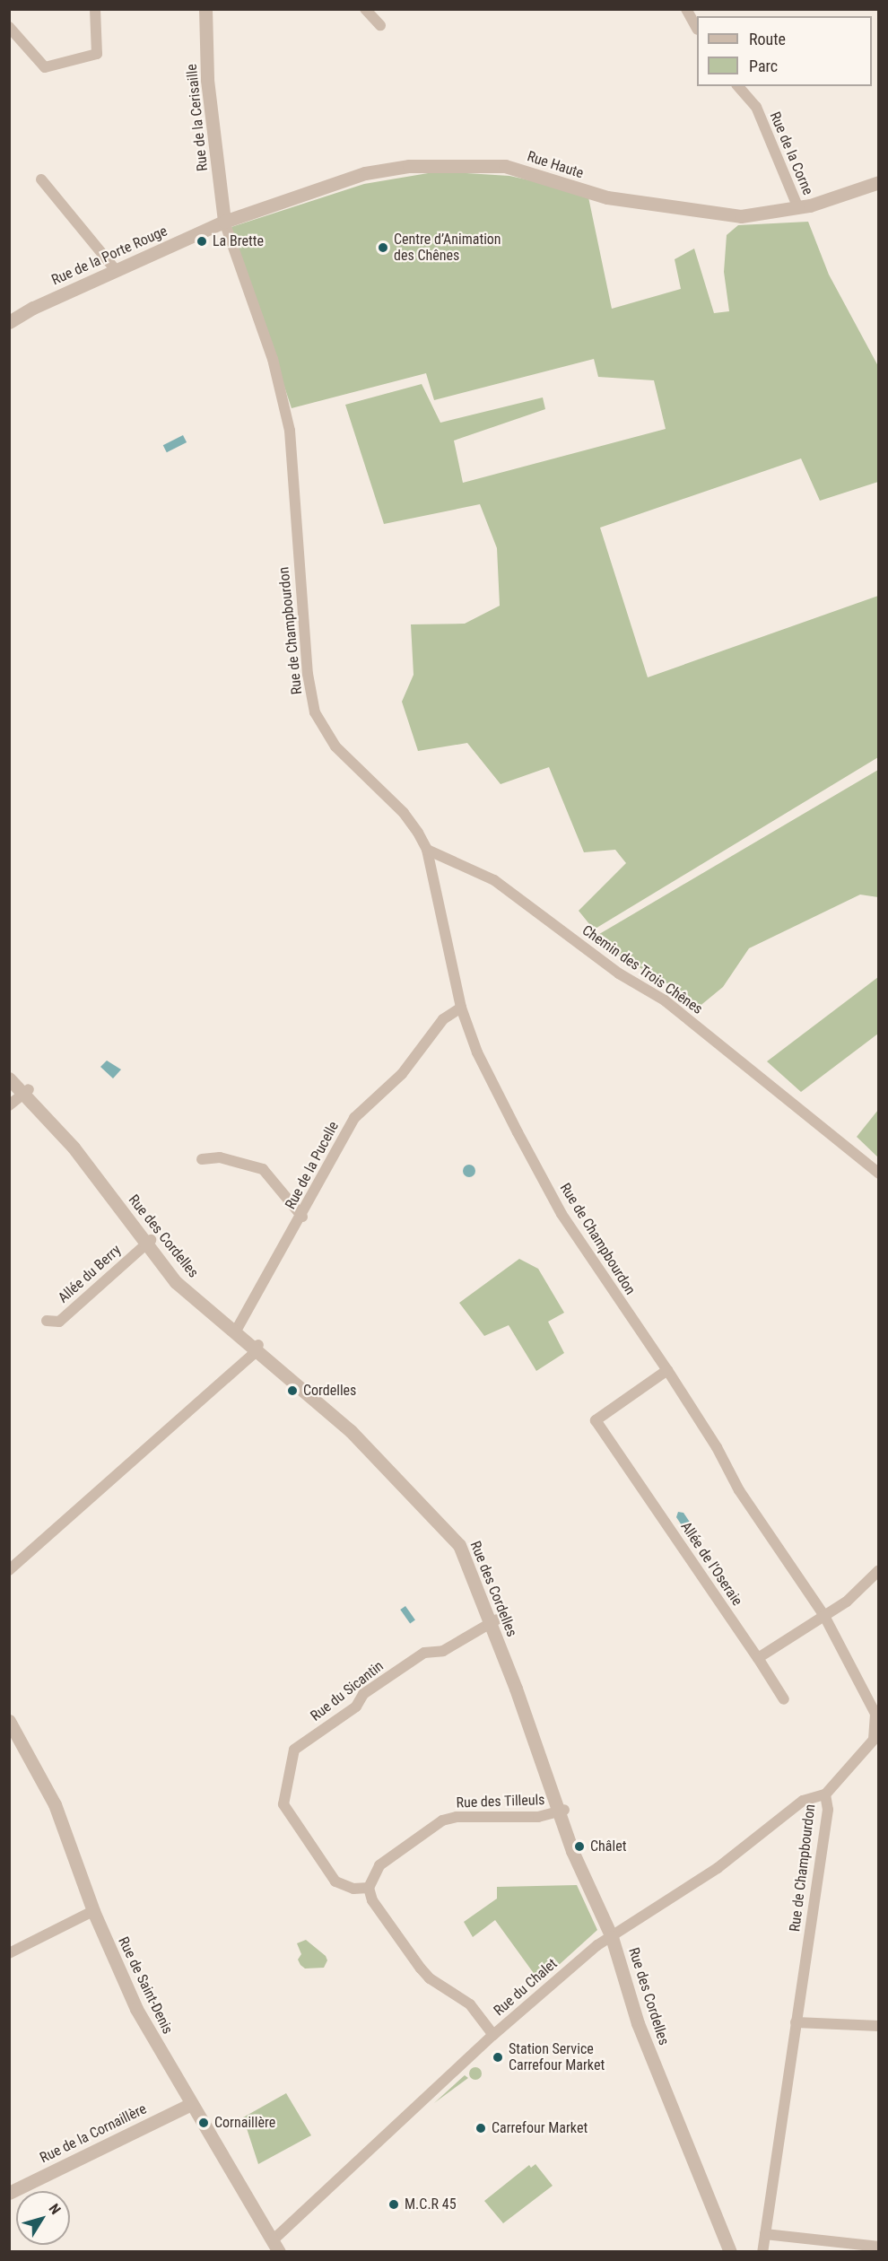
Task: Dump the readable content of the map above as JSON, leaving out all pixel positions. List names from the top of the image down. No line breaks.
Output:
{"streets":{"street":["Rue de la Cerisaille","Rue de la Corne","Rue Haute","Rue de la Porte Rouge","Rue de Champbourdon","Chemin des Trois Chênes","Rue de la Pucelle","Rue des Cordelles","Allée du Berry","Allée de l'Oseraie","Rue du Sicantin","Rue des Tilleuls","Rue de Saint-Denis","Rue du Chalet","Rue de la Cornaillère"]},"crossings":[["Rue de la Cerisaille","Rue Haute"],["Rue de la Cerisaille","Rue de la Porte Rouge"],["Rue de la Cerisaille","Rue de Champbourdon"],["Rue de la Corne","Rue Haute"],["Rue Haute","Rue de la Porte Rouge"],["Rue Haute","Rue de Champbourdon"],["Rue de la Porte Rouge","Rue de Champbourdon"],["Rue de Champbourdon","Chemin des Trois Chênes"],["Rue de Champbourdon","Rue de la Pucelle"],["Rue de Champbourdon","Allée de l'Oseraie"],["Rue de Champbourdon","Rue du Chalet"],["Rue de la Pucelle","Rue des Cordelles"],["Rue des Cordelles","Allée du Berry"],["Rue des Cordelles","Rue du Sicantin"],["Rue des Cordelles","Rue des Tilleuls"],["Rue des Cordelles","Rue du Chalet"],["Rue du Sicantin","Rue des Tilleuls"],["Rue de Saint-Denis","Rue du Chalet"],["Rue de Saint-Denis","Rue de la Cornaillère"]],"places":["La Brette","Centre d’Animation des Chênes","Cordelles","Châlet","Station Service Carrefour Market","Cornaillère","Carrefour Market","M.C.R 45"],"legend":["Route","Parc"],"north":"top right"}
